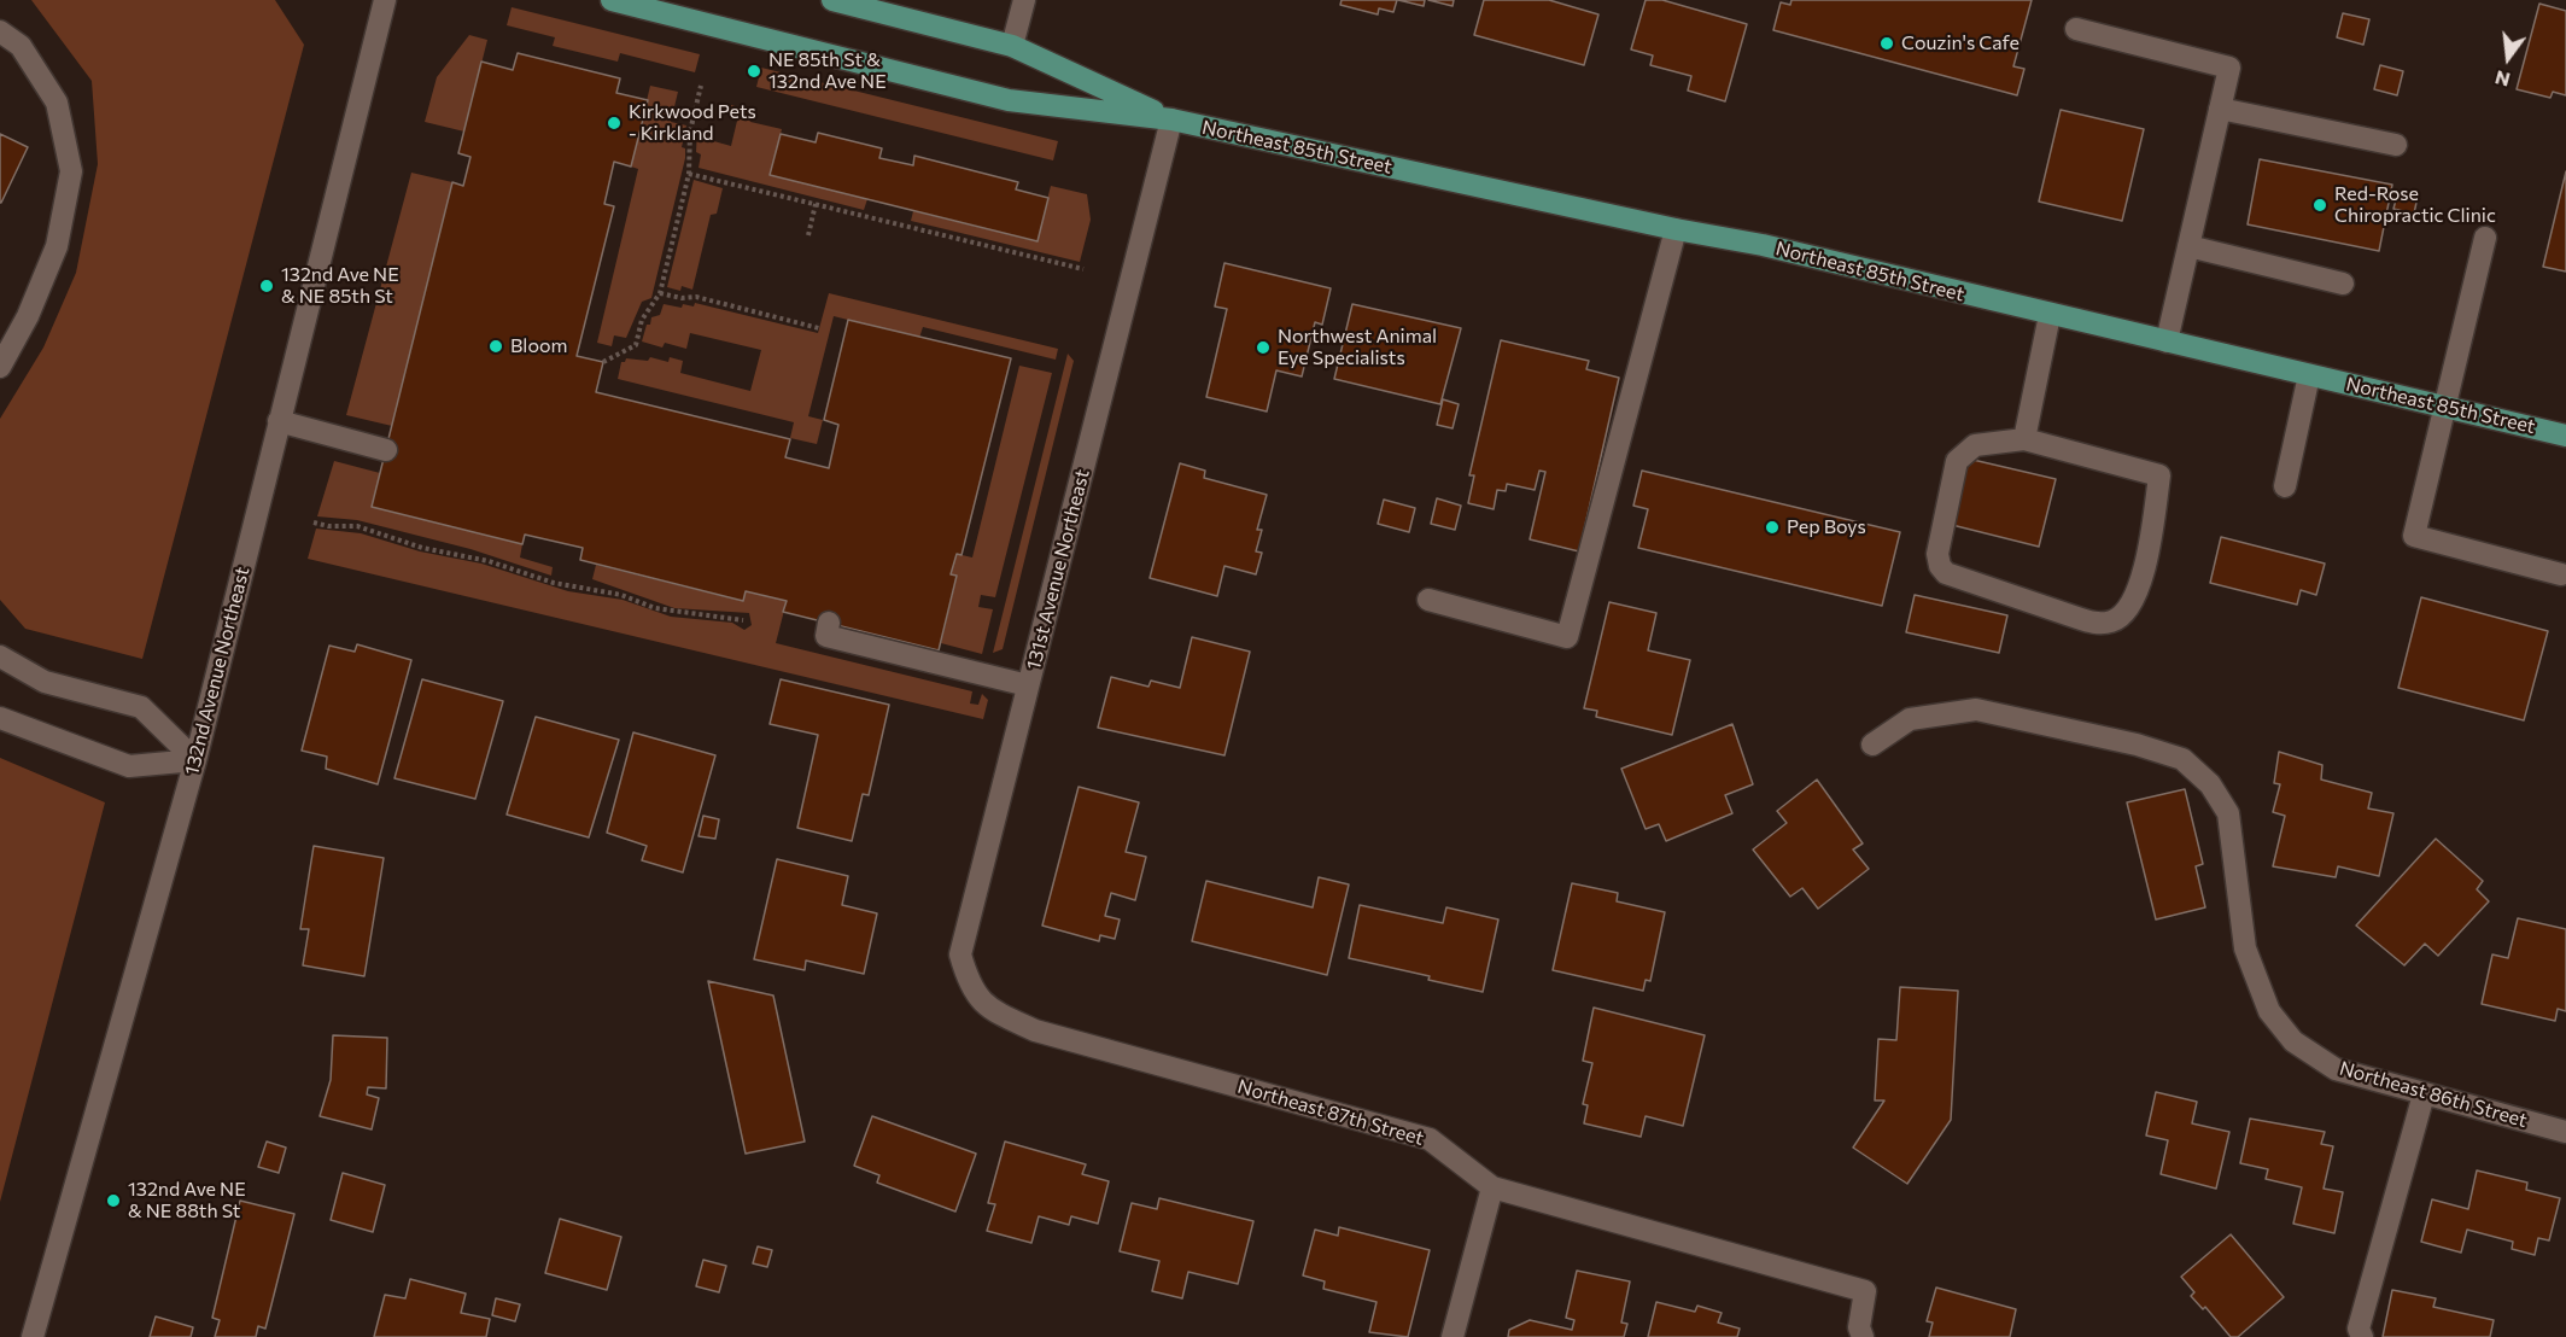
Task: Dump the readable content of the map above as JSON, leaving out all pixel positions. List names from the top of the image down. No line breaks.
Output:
{"streets":{"main road":["Northeast 85th Street"],"street":["131st Avenue Northeast","132nd Avenue Northeast","Northeast 86th Street","Northeast 87th Street"]},"crossings":[["Northeast 85th Street","131st Avenue Northeast"],["131st Avenue Northeast","Northeast 87th Street"]],"places":["Couzin's Cafe","NE 85th St & 132nd Ave NE","Kirkwood Pets - Kirkland","Red-Rose Chiropractic Clinic","132nd Ave NE & NE 85th St","Bloom","Northwest Animal Eye Specialists","Pep Boys","132nd Ave NE & NE 88th St"],"north":"bottom"}
